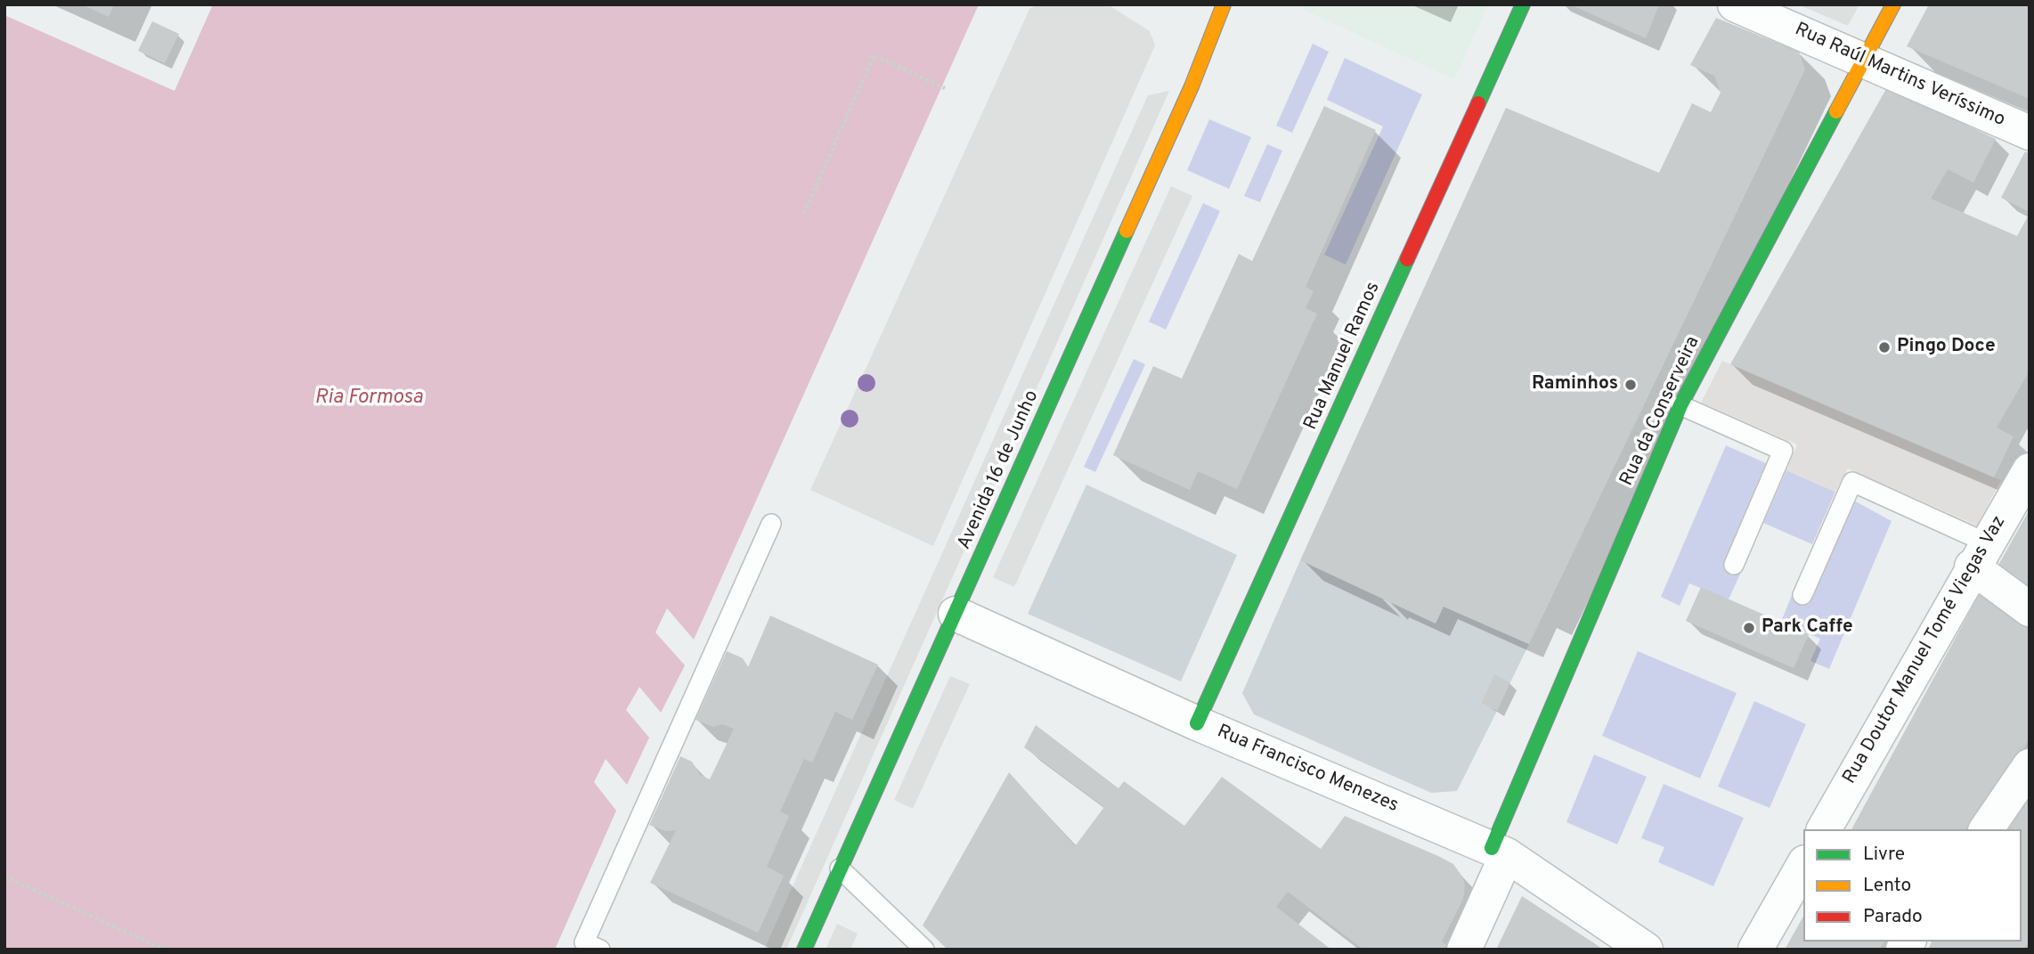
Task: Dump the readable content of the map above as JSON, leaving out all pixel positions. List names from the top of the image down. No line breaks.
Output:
{"streets":{"street":["Rua Raúl Martins Veríssimo","Rua Manuel Ramos","Rua da Conserveira","Avenida 16 de Junho","Rua Doutor Manuel Tomé Viegas Vaz","Rua Francisco Menezes"]},"crossings":[["Rua Raúl Martins Veríssimo","Rua da Conserveira"],["Rua Manuel Ramos","Rua Francisco Menezes"],["Rua da Conserveira","Rua Francisco Menezes"],["Avenida 16 de Junho","Rua Francisco Menezes"]],"water":["Ria Formosa"],"places":["Pingo Doce","Raminhos","Park Caffe"],"legend":["Livre","Lento","Parado"]}
